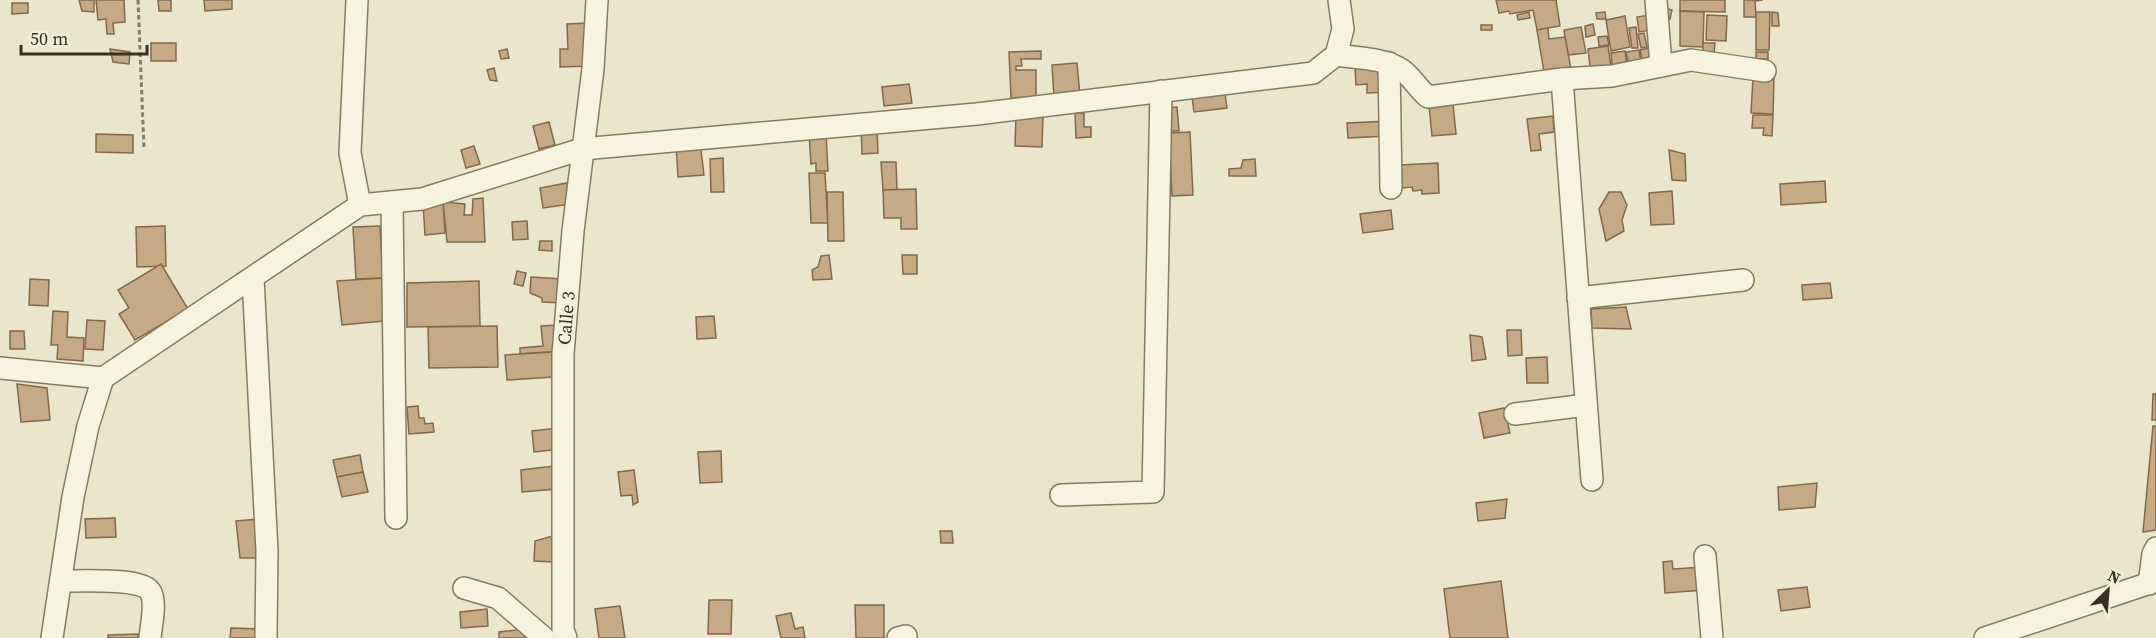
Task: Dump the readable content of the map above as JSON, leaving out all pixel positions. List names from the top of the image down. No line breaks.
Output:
{"streets":{"street":["Calle 3"]},"scale_bar":"50 m","north":"top right"}
